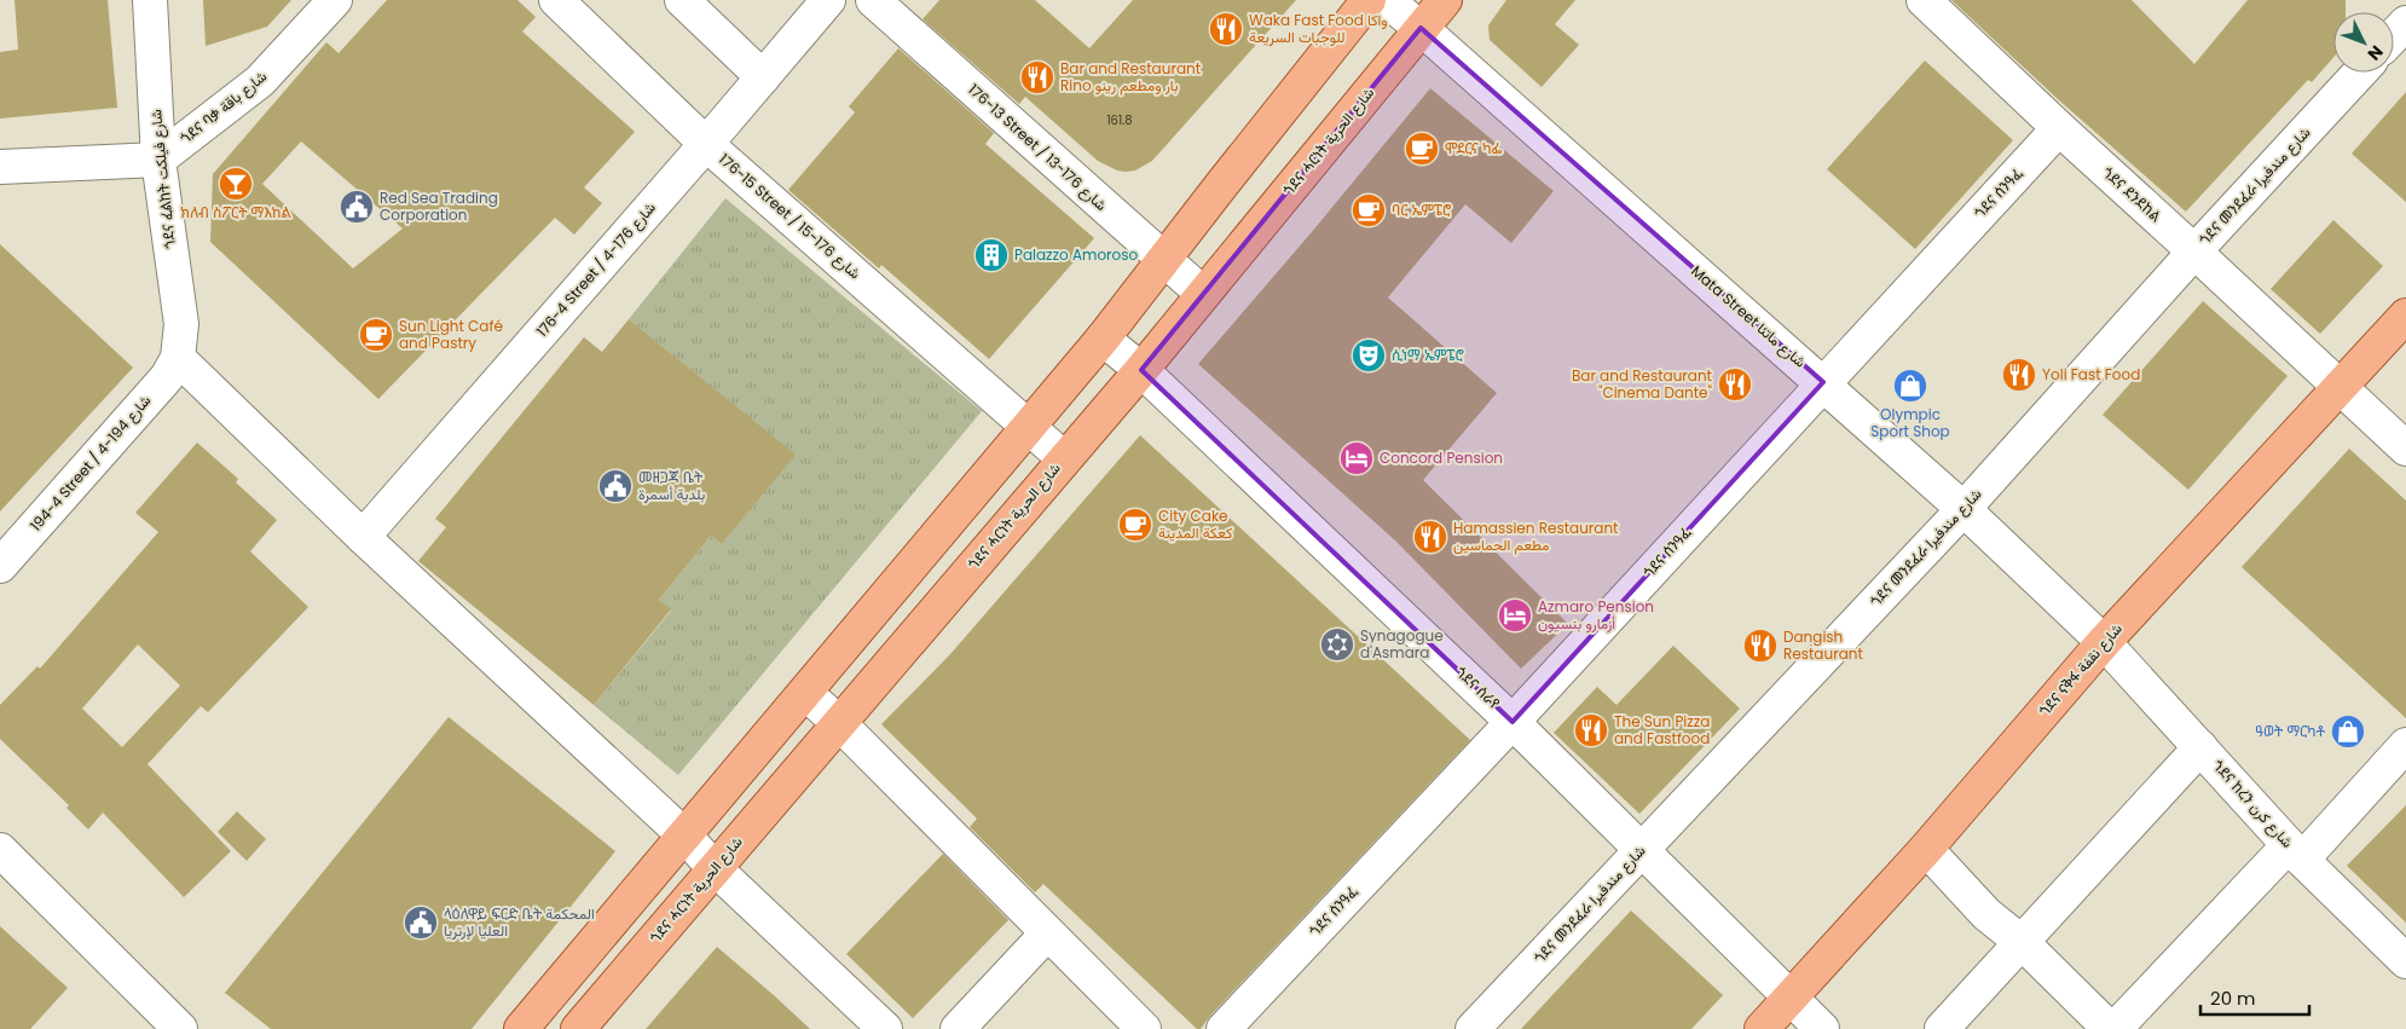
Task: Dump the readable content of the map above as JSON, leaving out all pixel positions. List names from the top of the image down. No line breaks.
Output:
{"streets":{"main road":["ጎደና ሓርነት شارع الحرية","ጎደና ናቅፋ شارع نقفة"],"street":["ጎደና ባቃ شارع باقة","176-13 Street / شارع 176-13","ጎደና ፈልከት شارع فيلكت","ጎደና መንደፈራ شارع مندفيرا","ጎደና ሰንዓፈ","ጎደና ደንደከል","176-15 Street / شارع 176-15","176-4 Street / شارع 176-4","Mata Street شارع ماتئا","194-4 Street / شارع 194-4","ጎደና ሰራየ","ጎደና ከረን شارع كرن"]},"crossings":[["ጎደና ባቃ شارع باقة","ጎደና ፈልከት شارع فيلكت"],["ጎደና ሓርነት شارع الحرية","176-13 Street / شارع 176-13"],["ጎደና ሓርነት شارع الحرية","176-15 Street / شارع 176-15"],["ጎደና ሓርነት شارع الحرية","Mata Street شارع ماتئا"],["ጎደና ሓርነት شارع الحرية","ጎደና ሰራየ"],["ጎደና ፈልከት شارع فيلكت","194-4 Street / شارع 194-4"],["ጎደና መንደፈራ شارع مندفيرا","ጎደና ደንደከል"],["ጎደና መንደፈራ شارع مندفيرا","Mata Street شارع ماتئا"],["ጎደና መንደፈራ شارع مندفيرا","ጎደና ሰራየ"],["ጎደና ሰንዓፈ","ጎደና ደንደከል"],["ጎደና ሰንዓፈ","Mata Street شارع ماتئا"],["ጎደና ሰንዓፈ","ጎደና ሰራየ"],["ጎደና ደንደከል","ጎደና ናቅፋ شارع نقفة"],["176-15 Street / شارع 176-15","176-4 Street / شارع 176-4"],["Mata Street شارع ماتئا","ጎደና ናቅፋ شارع نقفة"],["Mata Street شارع ماتئا","ጎደና ከረን شارع كرن"],["ጎደና ናቅፋ شارع نقفة","ጎደና ሰራየ"],["ጎደና ናቅፋ شارع نقفة","ጎደና ከረን شارع كرن"]],"places":{"restaurant":["Waka Fast Food واكا للوجبات السريعة","Bar and Restaurant Rino بار ومطعم رينو","Yoli Fast Food","Bar and Restaurant \"Cinema Dante\"","Hamassien Restaurant مطعم الحماسين","Dangish Restaurant","The Sun Pizza and Fastfood"],"cafe":["ሞደርና ካፌ","ባር ኤምፔሮ","Sun Light Café and Pastry","City Cake كعكة المدينة"],"bar":["ክለብ ስፖርት ማእከል"],"public building":["Red Sea Trading Corporation","መዘጋጃ ቤት بلدية أسمرة","ላዕለዋይ ፍርድ ቤት المحكمة العليا لإرتريا"],"building":["Palazzo Amoroso"],"theatre":["ሲነማ ኤምፔሮ"],"shop":["Olympic Sport Shop","ዓወት ማርካቶ"],"hotel":["Concord Pension","Azmaro Pension أزمارو بنسيون"],"synagogue":["Synagogue d'Asmara"]},"house_numbers":["161.8"],"scale_bar":"20 m","north":"bottom right"}
